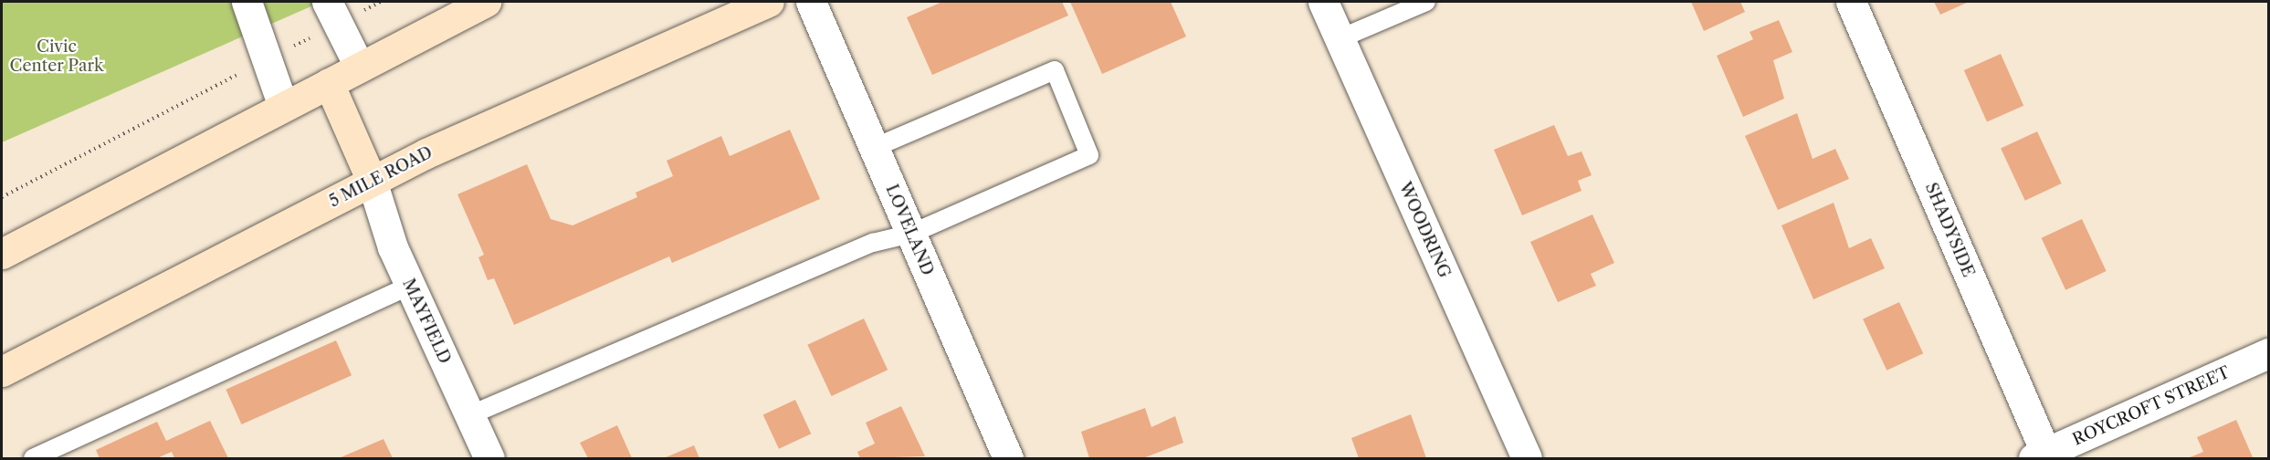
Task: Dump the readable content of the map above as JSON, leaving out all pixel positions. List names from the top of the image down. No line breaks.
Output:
{"streets":{"main road":["5 MILE ROAD"],"street":["LOVELAND","WOODRING","SHADYSIDE","MAYFIELD","ROYCROFT STREET"]},"crossings":[["5 MILE ROAD","MAYFIELD"],["SHADYSIDE","ROYCROFT STREET"]],"parks":["Civic Center Park"]}
